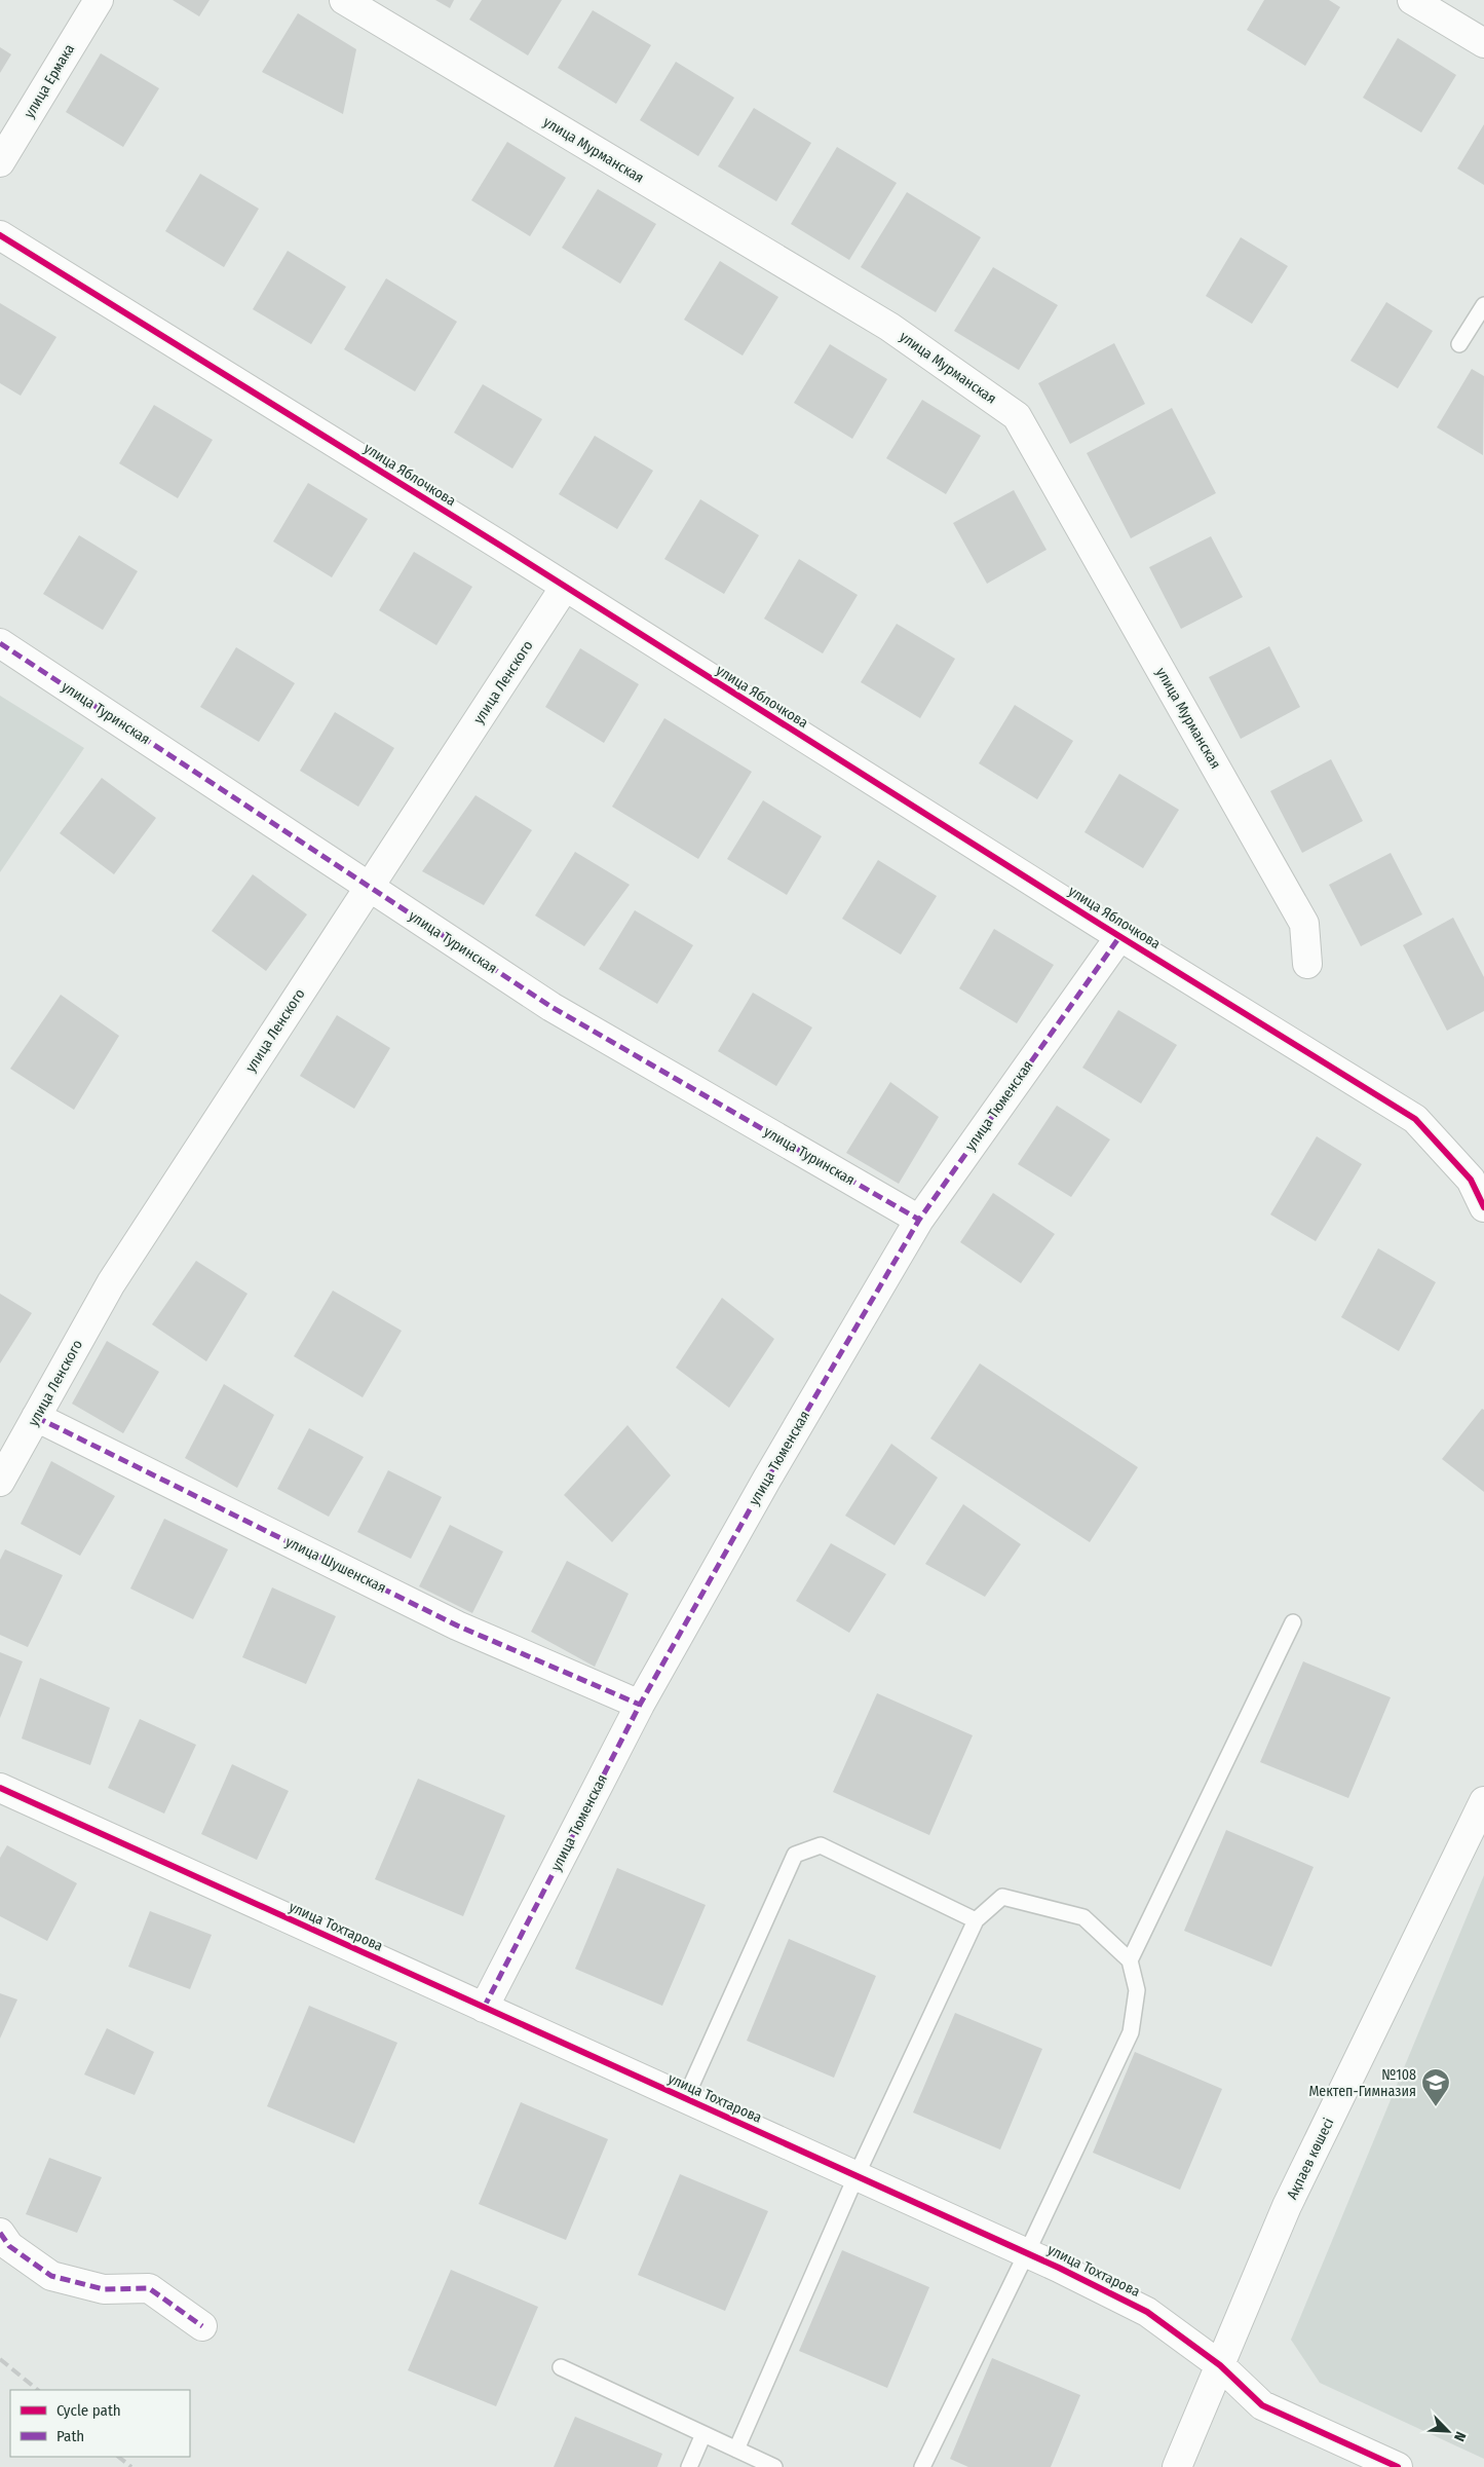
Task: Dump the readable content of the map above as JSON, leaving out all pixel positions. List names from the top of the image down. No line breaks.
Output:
{"streets":{"street":["улица Ермака","улица Мурманская","улица Яблочкова","улица Ленского","улица Туринская","улица Тюменская","улица Шушенская","улица Тохтарова","Ақпаев көшесі"]},"crossings":[["улица Яблочкова","улица Ленского"],["улица Яблочкова","улица Тюменская"],["улица Ленского","улица Туринская"],["улица Ленского","улица Шушенская"],["улица Туринская","улица Тюменская"],["улица Тюменская","улица Шушенская"],["улица Тюменская","улица Тохтарова"],["улица Тохтарова","Ақпаев көшесі"]],"places":{"school or university":["№108 Мектеп-Гимназия"]},"legend":["Cycle path","Path"],"north":"bottom right"}
